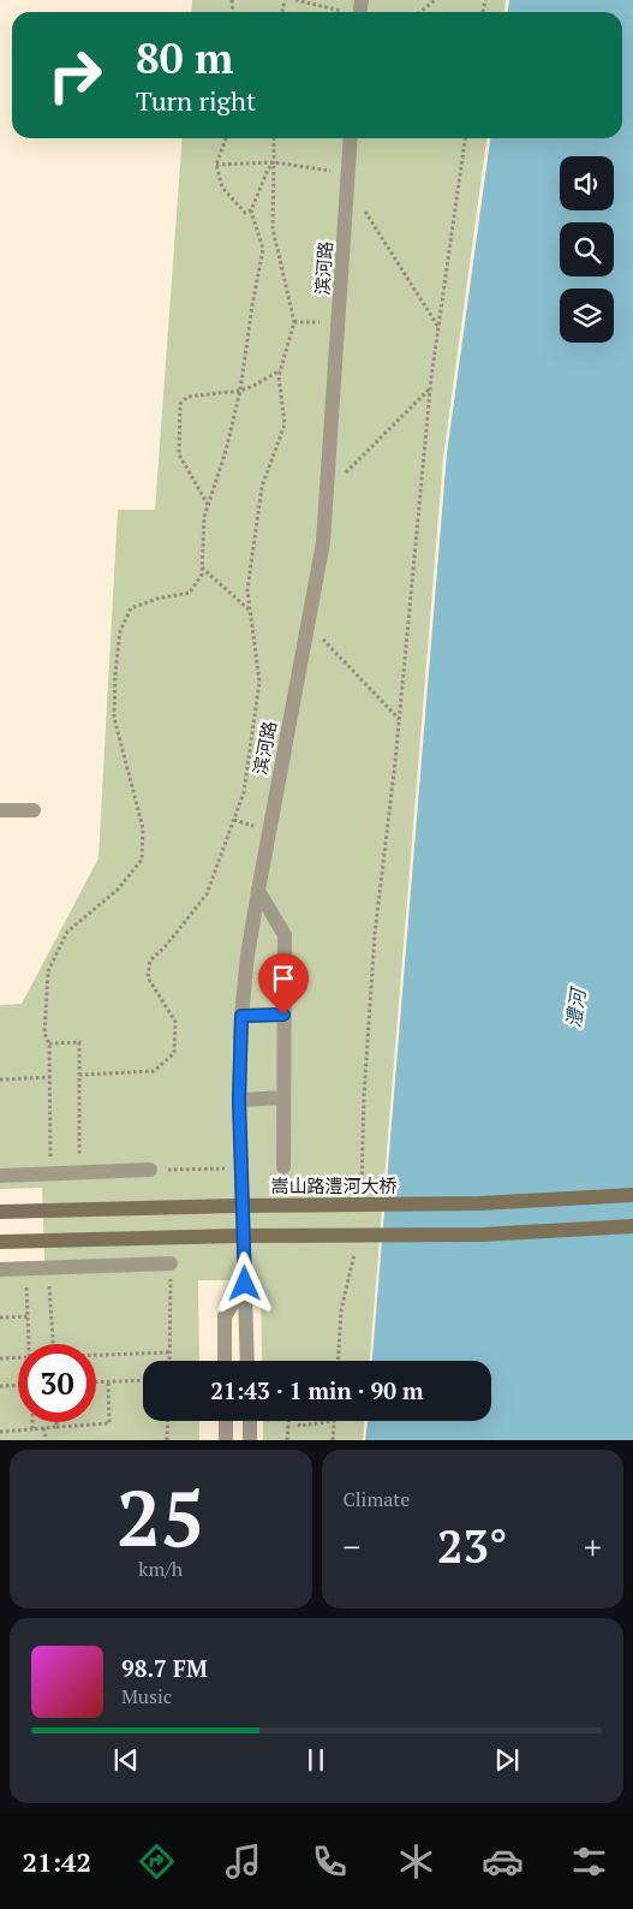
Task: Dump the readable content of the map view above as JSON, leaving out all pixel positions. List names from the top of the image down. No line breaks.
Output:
{"streets":{"main road":["嵩山路澧河大桥"],"street":["滨河路"]},"water":["澧河"],"page":{"turn":["80 m","Turn right"],"limit":"30","trip":"21:43 · 1 min · 90 m","tile":[["25","km/h"],"Climate"],"heat":["−","23°","+"],"song":["98.7 FM","Music"],"tabs":"21:42"}}
